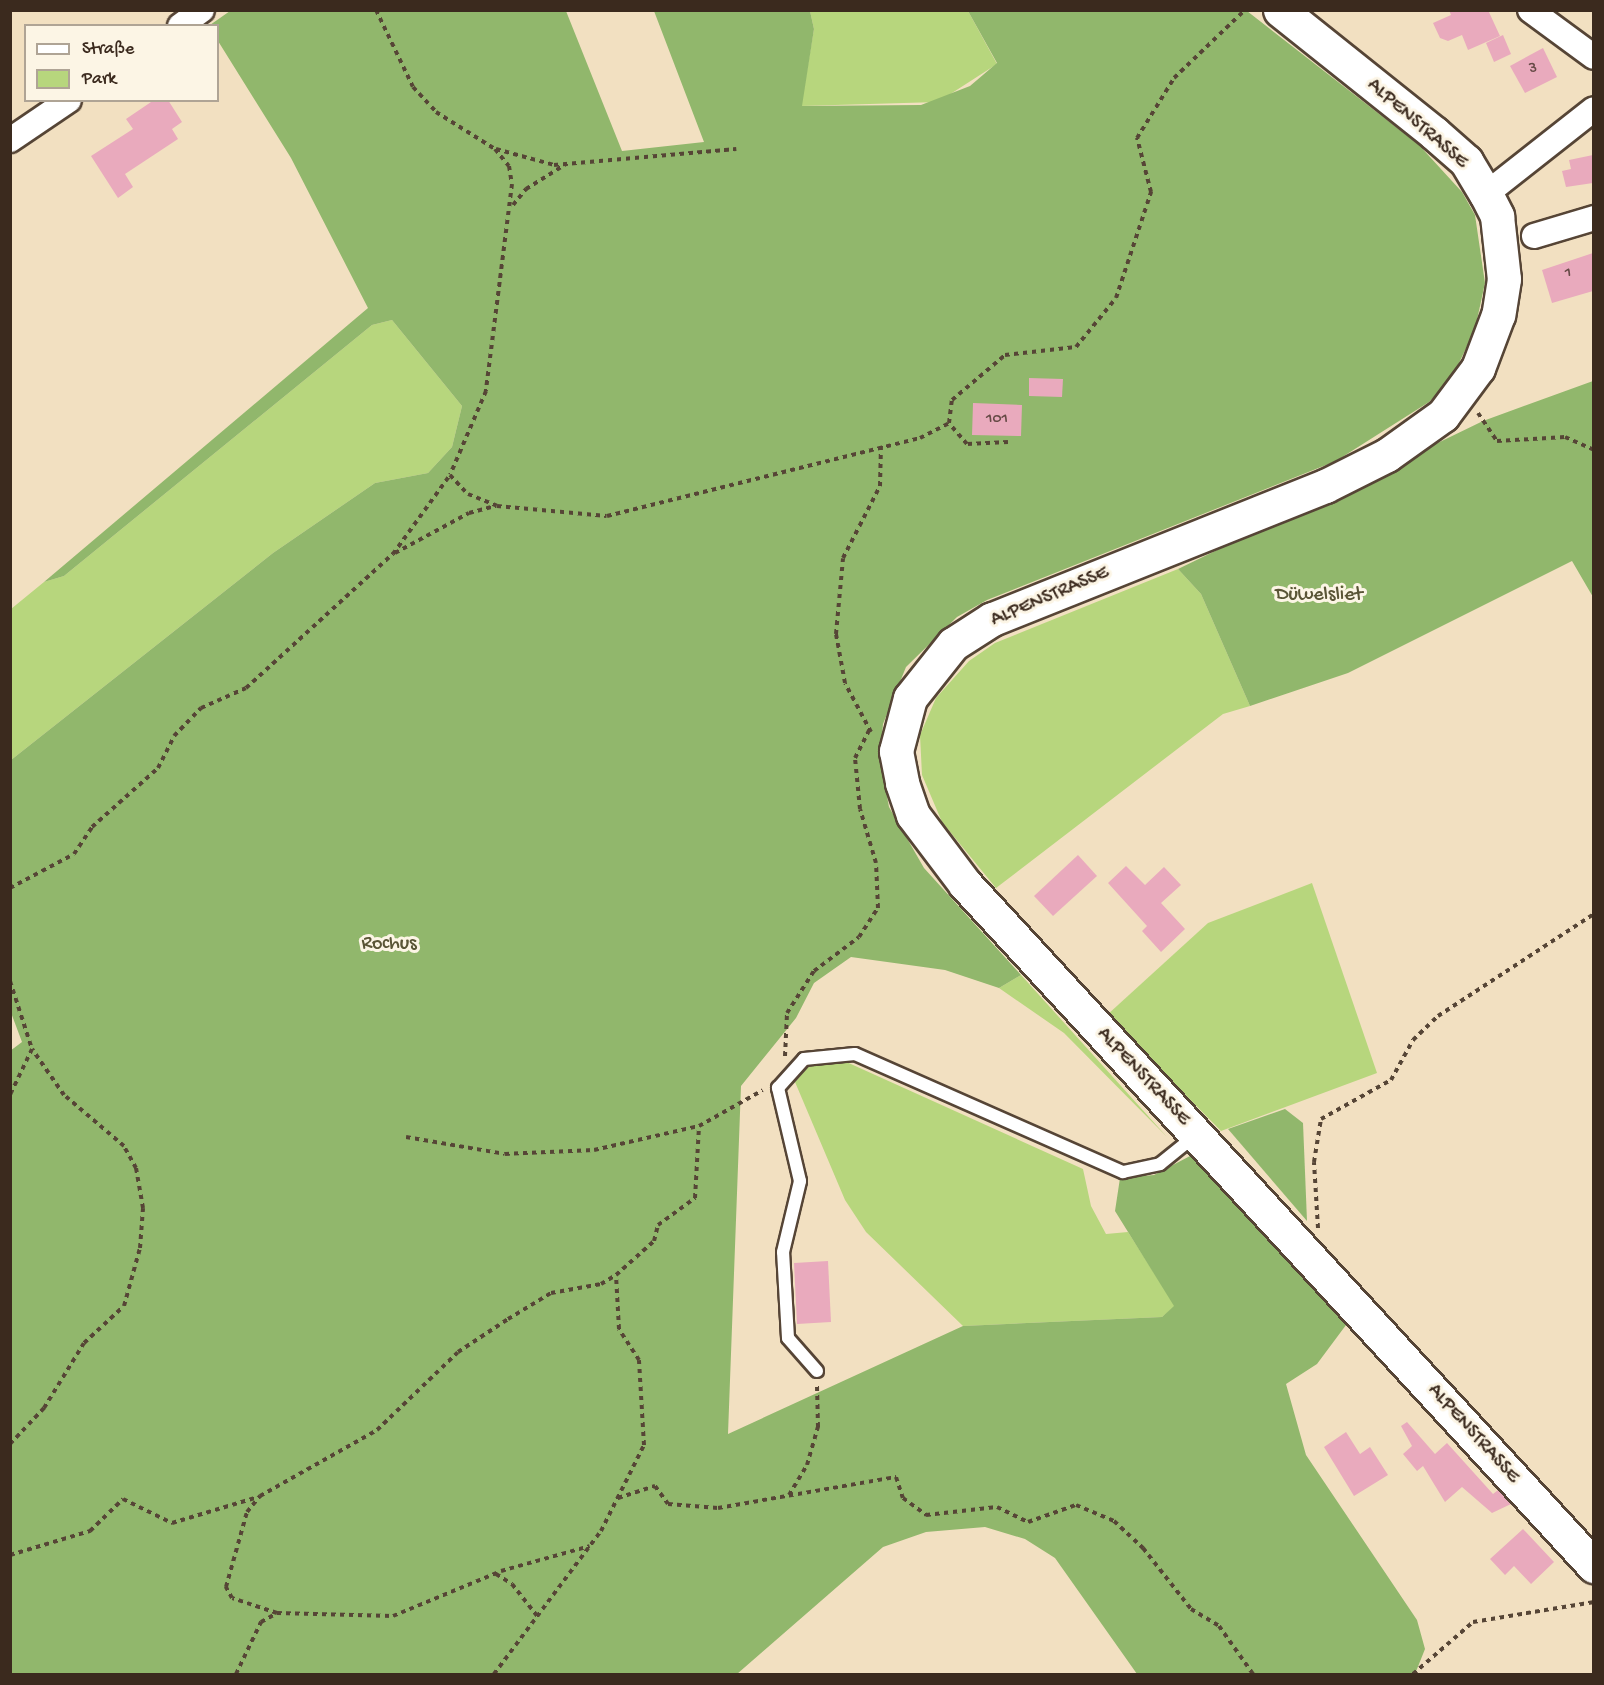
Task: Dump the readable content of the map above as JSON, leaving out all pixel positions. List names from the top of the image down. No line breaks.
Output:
{"streets":{"street":["ALPENSTRASSE"]},"parks":["Düwelsliet","Rochus"],"house_numbers":["3","1","101"],"legend":["Straße","Park"]}
